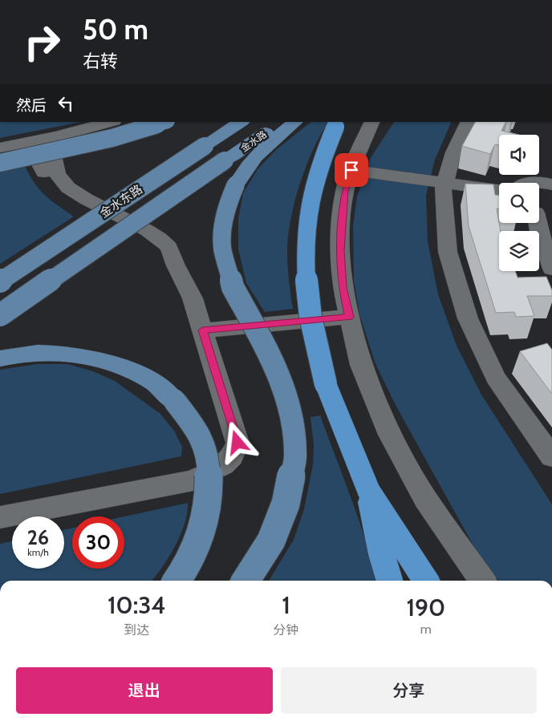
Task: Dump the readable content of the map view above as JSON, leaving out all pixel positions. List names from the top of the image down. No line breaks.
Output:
{"streets":{"main road":["金水路","金水东路"]},"crossings":[["金水路","金水东路"]],"page":{"turn":["50 m","右转"],"then":"然后","speed":"26 km/h","limit":"30","eta":["10:34","到达","1","分钟","190","m"],"buttons":["退出","分享"]}}
